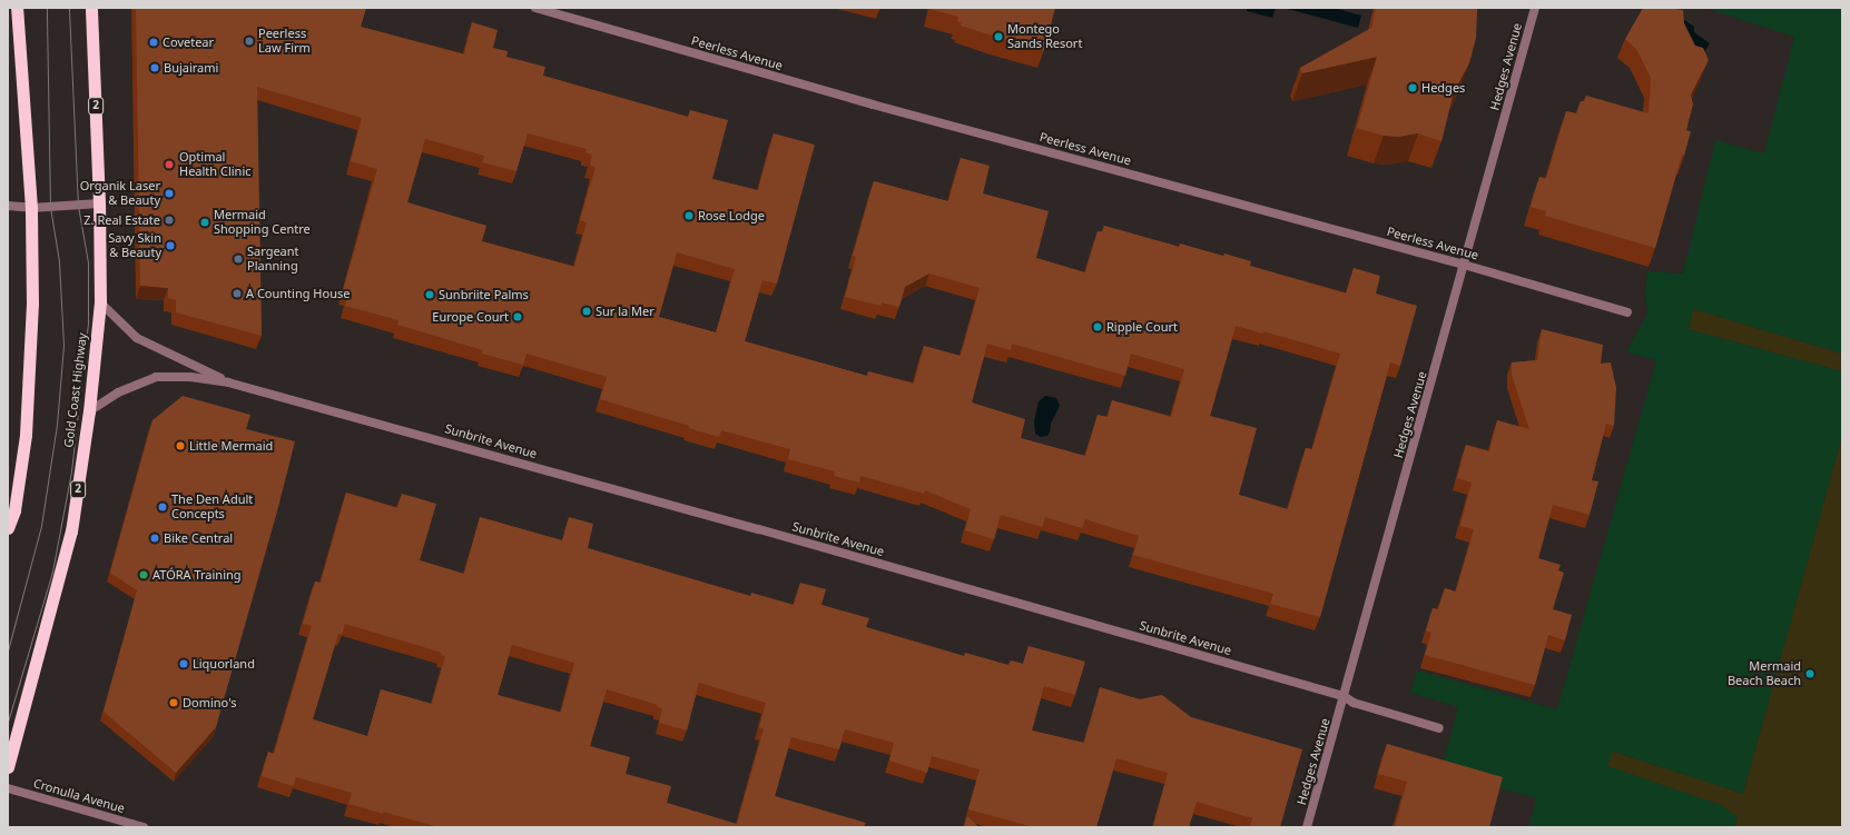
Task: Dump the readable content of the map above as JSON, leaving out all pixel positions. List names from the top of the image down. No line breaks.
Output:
{"streets":{"highway":["2","Gold Coast Highway"],"street":["Peerless Avenue","Hedges Avenue","Sunbrite Avenue","Cronulla Avenue"]},"crossings":[["Peerless Avenue","Hedges Avenue"],["Hedges Avenue","Sunbrite Avenue"],["Gold Coast Highway","Sunbrite Avenue"]],"places":["Montego Sands Resort","Peerless Law Firm","Covetear","Bujairami","Hedges","Optimal Health Clinic","Organik Laser & Beauty","Rose Lodge","Z. Real Estate","Mermaid Shopping Centre","Savy Skin & Beauty","Sargeant Planning","A Counting House","Sunbriite Palms","Sur la Mer","Europe Court","Ripple Court","Little Mermaid","The Den Adult Concepts","Bike Central","ATÓRA Training","Liquorland","Mermaid Beach Beach","Domino's"]}
